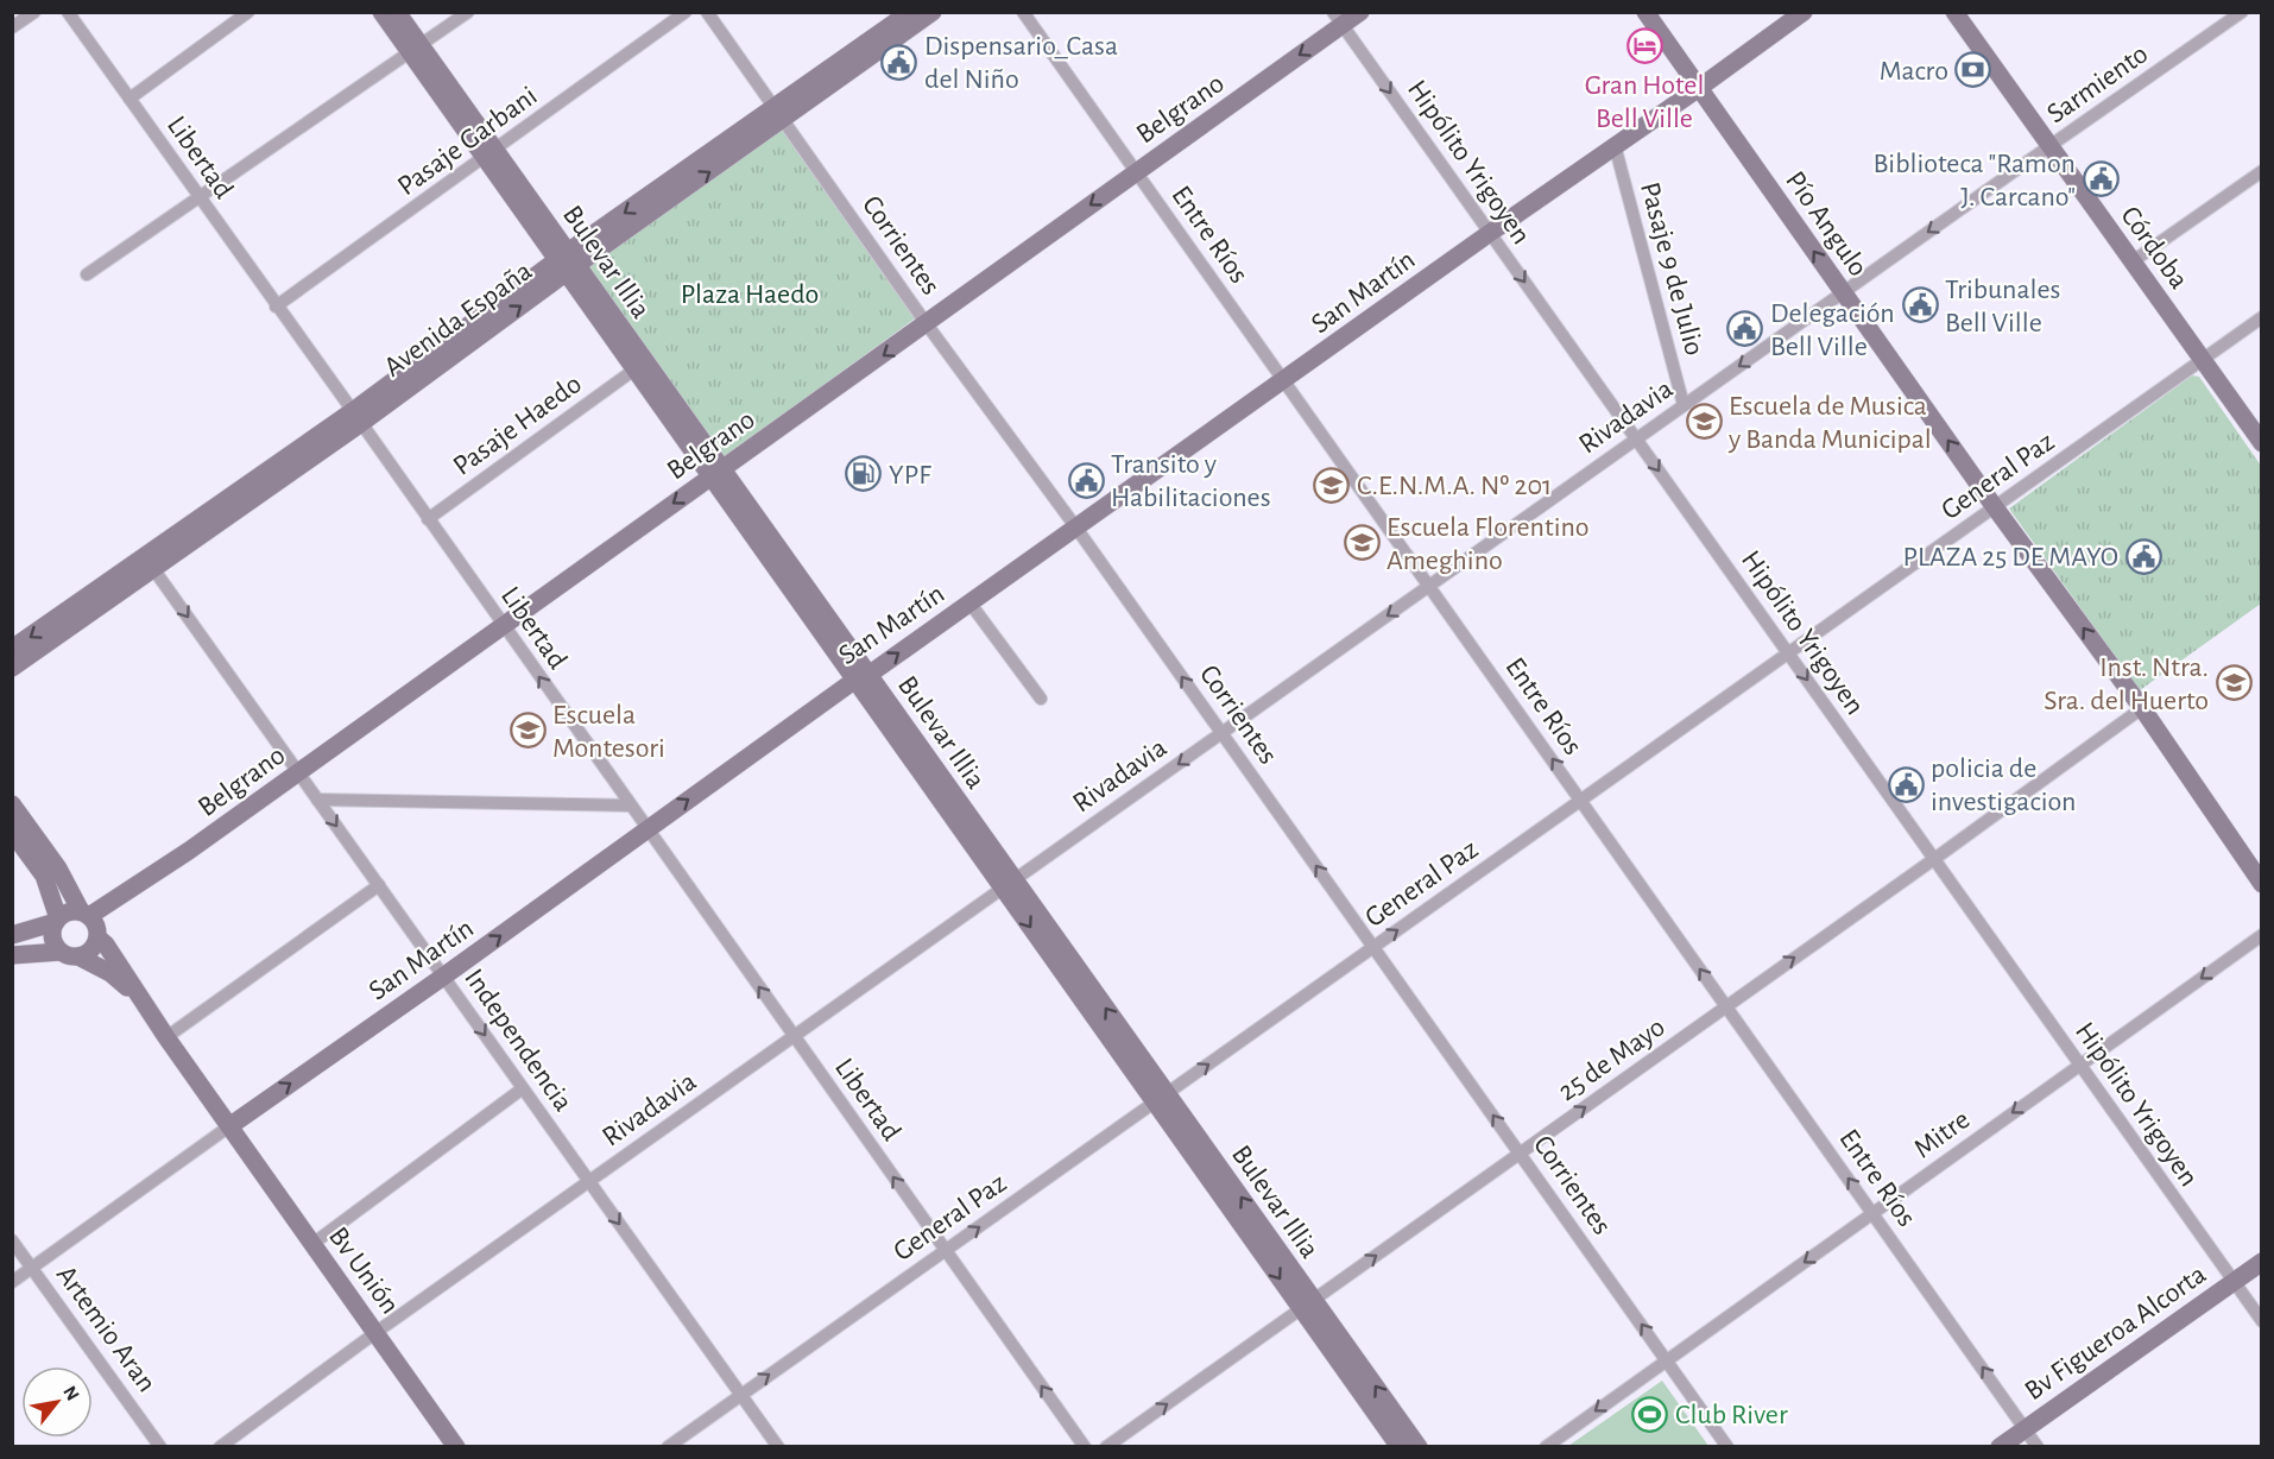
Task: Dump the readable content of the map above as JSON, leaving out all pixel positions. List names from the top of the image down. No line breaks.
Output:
{"streets":{"street":["Sarmiento","Belgrano","Pasaje Garbani","Libertad","Hipólito Yrigoyen","Pío Angulo","Entre Ríos","Corrientes","Córdoba","Bulevar Illia","Pasaje 9 de Julio","San Martín","Avenida España","Rivadavia","Pasaje Haedo","General Paz","Independencia","25 de Mayo","Mitre","Bv Unión","Artemio Aran","Bv Figueroa Alcorta"]},"crossings":[["Sarmiento","Córdoba"],["Sarmiento","Rivadavia"],["Belgrano","Libertad"],["Belgrano","Hipólito Yrigoyen"],["Belgrano","Entre Ríos"],["Belgrano","Corrientes"],["Belgrano","Bulevar Illia"],["Belgrano","Independencia"],["Pasaje Garbani","Libertad"],["Pasaje Garbani","Bulevar Illia"],["Libertad","San Martín"],["Libertad","Avenida España"],["Libertad","Rivadavia"],["Libertad","Pasaje Haedo"],["Libertad","General Paz"],["Hipólito Yrigoyen","San Martín"],["Hipólito Yrigoyen","Rivadavia"],["Hipólito Yrigoyen","General Paz"],["Hipólito Yrigoyen","25 de Mayo"],["Hipólito Yrigoyen","Mitre"],["Hipólito Yrigoyen","Bv Figueroa Alcorta"],["Pío Angulo","San Martín"],["Pío Angulo","Rivadavia"],["Pío Angulo","General Paz"],["Pío Angulo","25 de Mayo"],["Entre Ríos","San Martín"],["Entre Ríos","Rivadavia"],["Entre Ríos","General Paz"],["Entre Ríos","25 de Mayo"],["Entre Ríos","Mitre"],["Entre Ríos","Bv Figueroa Alcorta"],["Corrientes","San Martín"],["Corrientes","Avenida España"],["Corrientes","Rivadavia"],["Corrientes","General Paz"],["Corrientes","25 de Mayo"],["Corrientes","Mitre"],["Córdoba","Rivadavia"],["Córdoba","General Paz"],["Bulevar Illia","San Martín"],["Bulevar Illia","Avenida España"],["Bulevar Illia","Rivadavia"],["Bulevar Illia","Pasaje Haedo"],["Bulevar Illia","General Paz"],["Bulevar Illia","25 de Mayo"],["Pasaje 9 de Julio","San Martín"],["Pasaje 9 de Julio","Rivadavia"],["San Martín","Independencia"],["San Martín","Bv Unión"],["San Martín","Artemio Aran"],["Avenida España","Independencia"],["Rivadavia","Independencia"],["Rivadavia","Bv Unión"],["General Paz","Independencia"]],"one_way":["Belgrano","Libertad","Hipólito Yrigoyen","Pío Angulo","Entre Ríos","Corrientes","Rivadavia","General Paz","Independencia","25 de Mayo","Mitre"],"parks":["Plaza Haedo"],"places":{"hotel":["Gran Hotel Bell Ville"],"public building":["Dispensario_Casa del Niño","Biblioteca \"Ramon J. Carcano\"","Tribunales Bell Ville","Delegación Bell Ville","Transito y Habilitaciones","PLAZA 25 DE MAYO","policia de investigacion"],"bank":["Macro"],"school or university":["Escuela de Musica y Banda Municipal","C.E.N.M.A. Nº 201","Escuela Florentino Ameghino","Inst. Ntra. Sra. del Huerto","Escuela Montesori"],"fuel station":["YPF"],"sports":["Club River"]},"north":"top right"}
